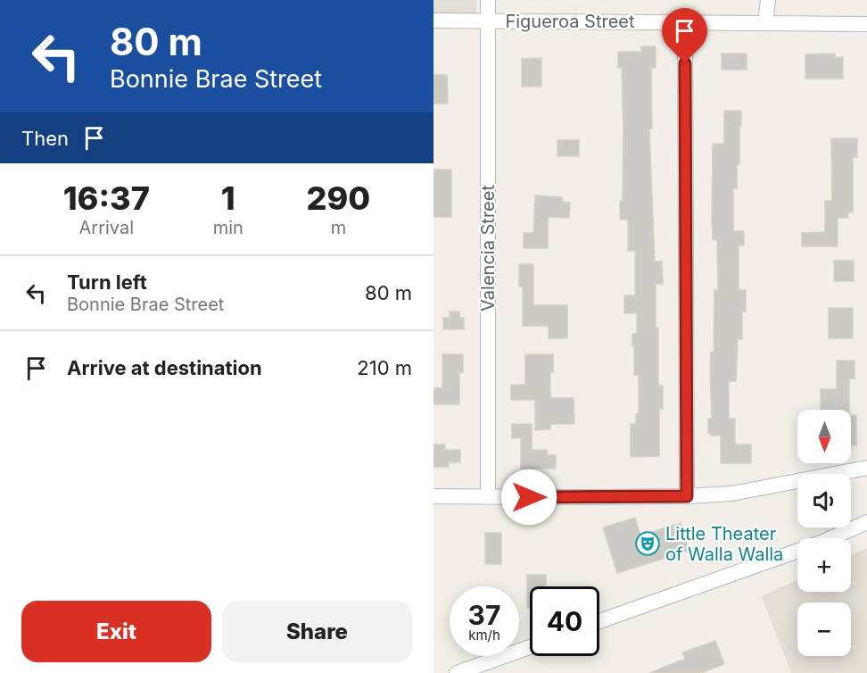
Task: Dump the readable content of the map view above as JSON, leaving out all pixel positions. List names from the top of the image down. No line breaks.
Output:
{"streets":{"street":["Figueroa Street","Valencia Street"]},"crossings":[["Figueroa Street","Valencia Street"]],"places":{"theatre":["Little Theater of Walla Walla"]},"north":"bottom","page":{"turn":["80 m","Bonnie Brae Street"],"then":"Then","eta":["16:37","Arrival","1","min","290","m"],"list":[{"name":"Turn left","note":"Bonnie Brae Street","value":"80 m"},{"name":"Arrive at destination","value":"210 m"}],"map_buttons":["+","−"],"speed":"37 km/h","limit":"40","buttons":["Exit","Share"]}}
